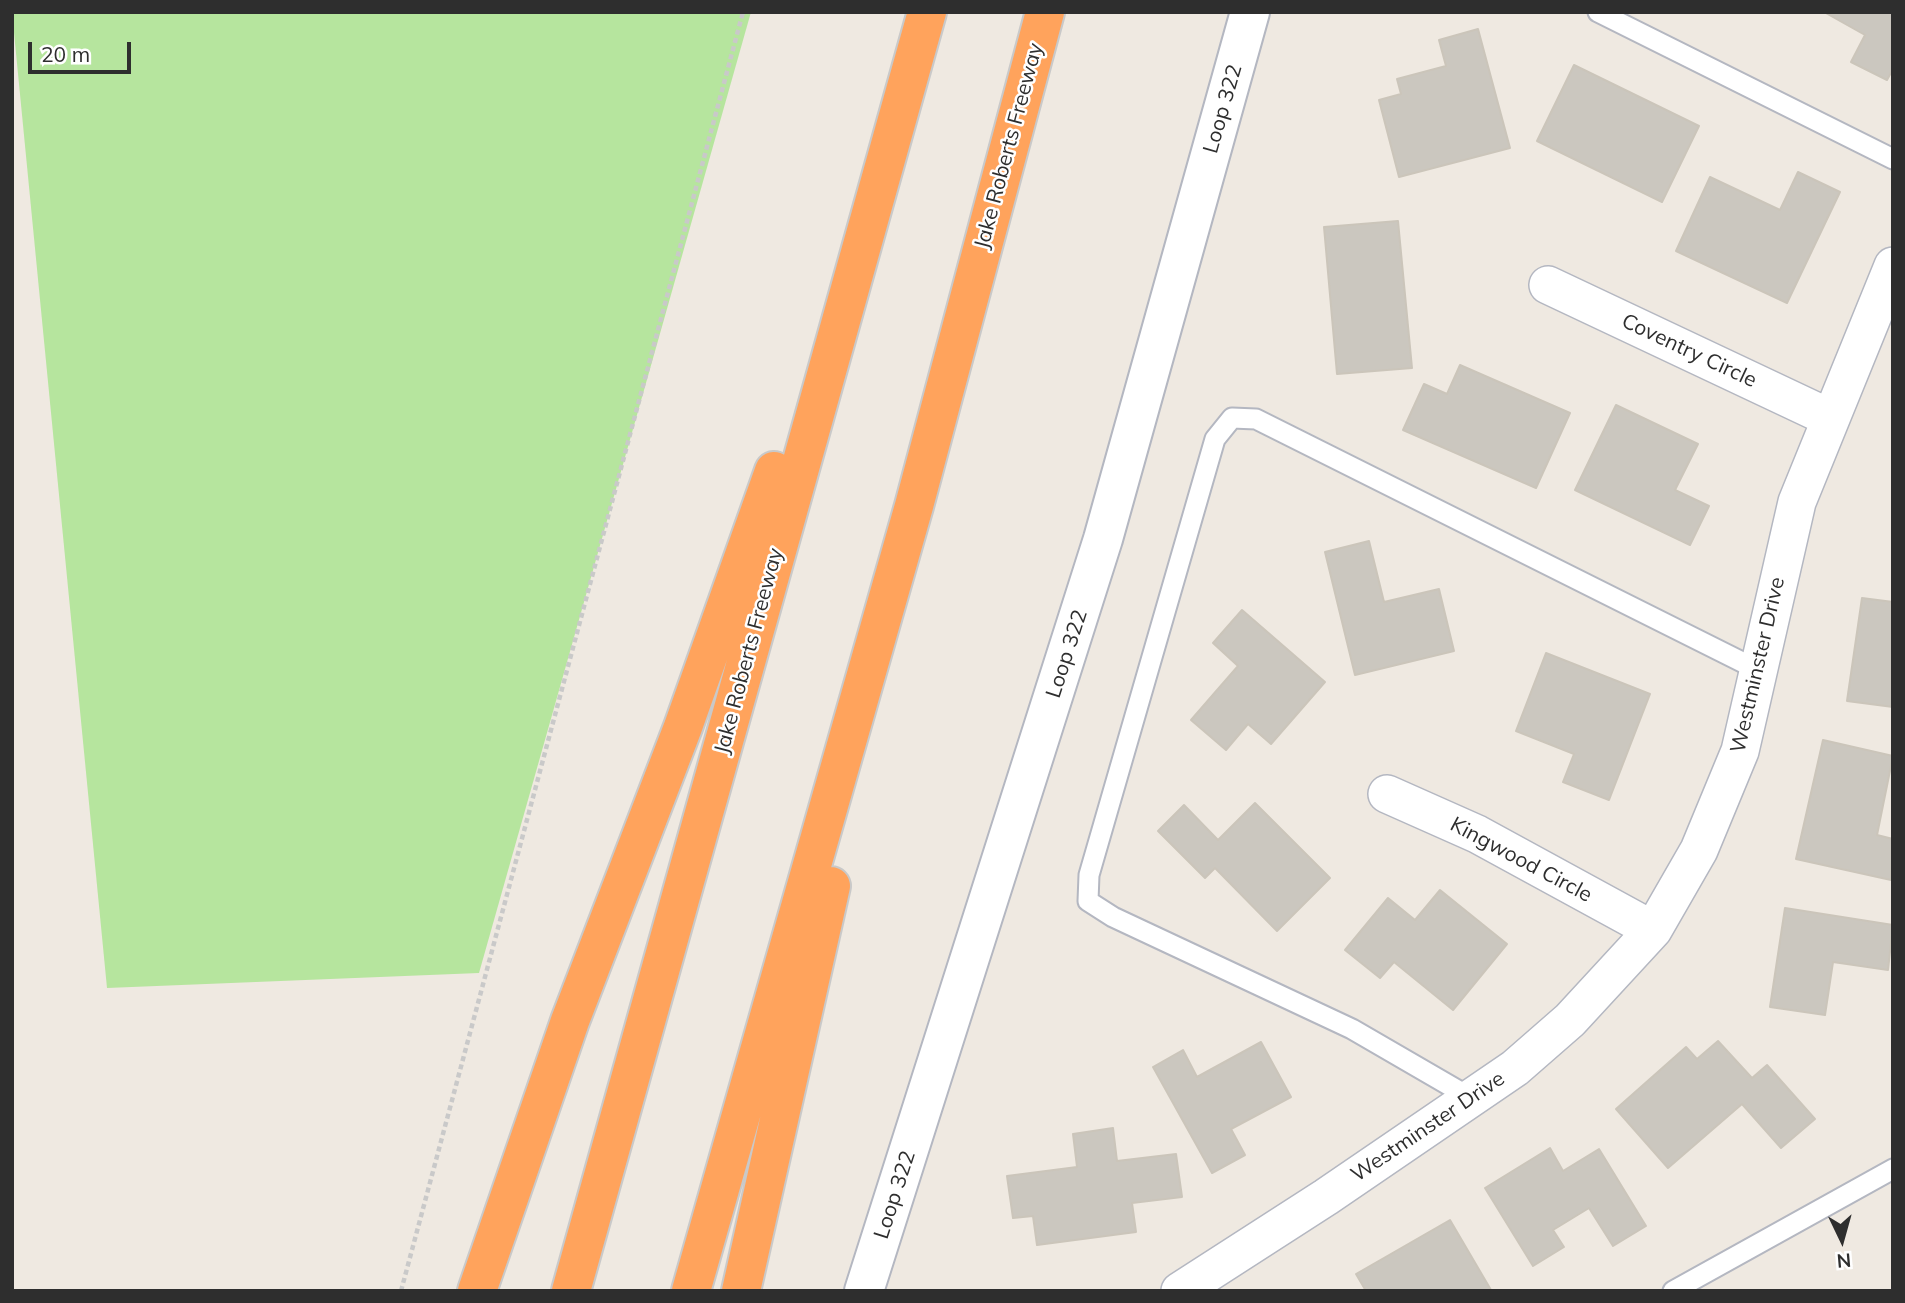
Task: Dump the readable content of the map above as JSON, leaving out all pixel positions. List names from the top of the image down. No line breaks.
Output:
{"streets":{"highway":["Jake Roberts Freeway"],"main road":["Loop 322"],"street":["Coventry Circle","Westminster Drive","Kingwood Circle"]},"crossings":[["Coventry Circle","Westminster Drive"],["Westminster Drive","Kingwood Circle"]],"scale_bar":"20 m","north":"bottom"}
